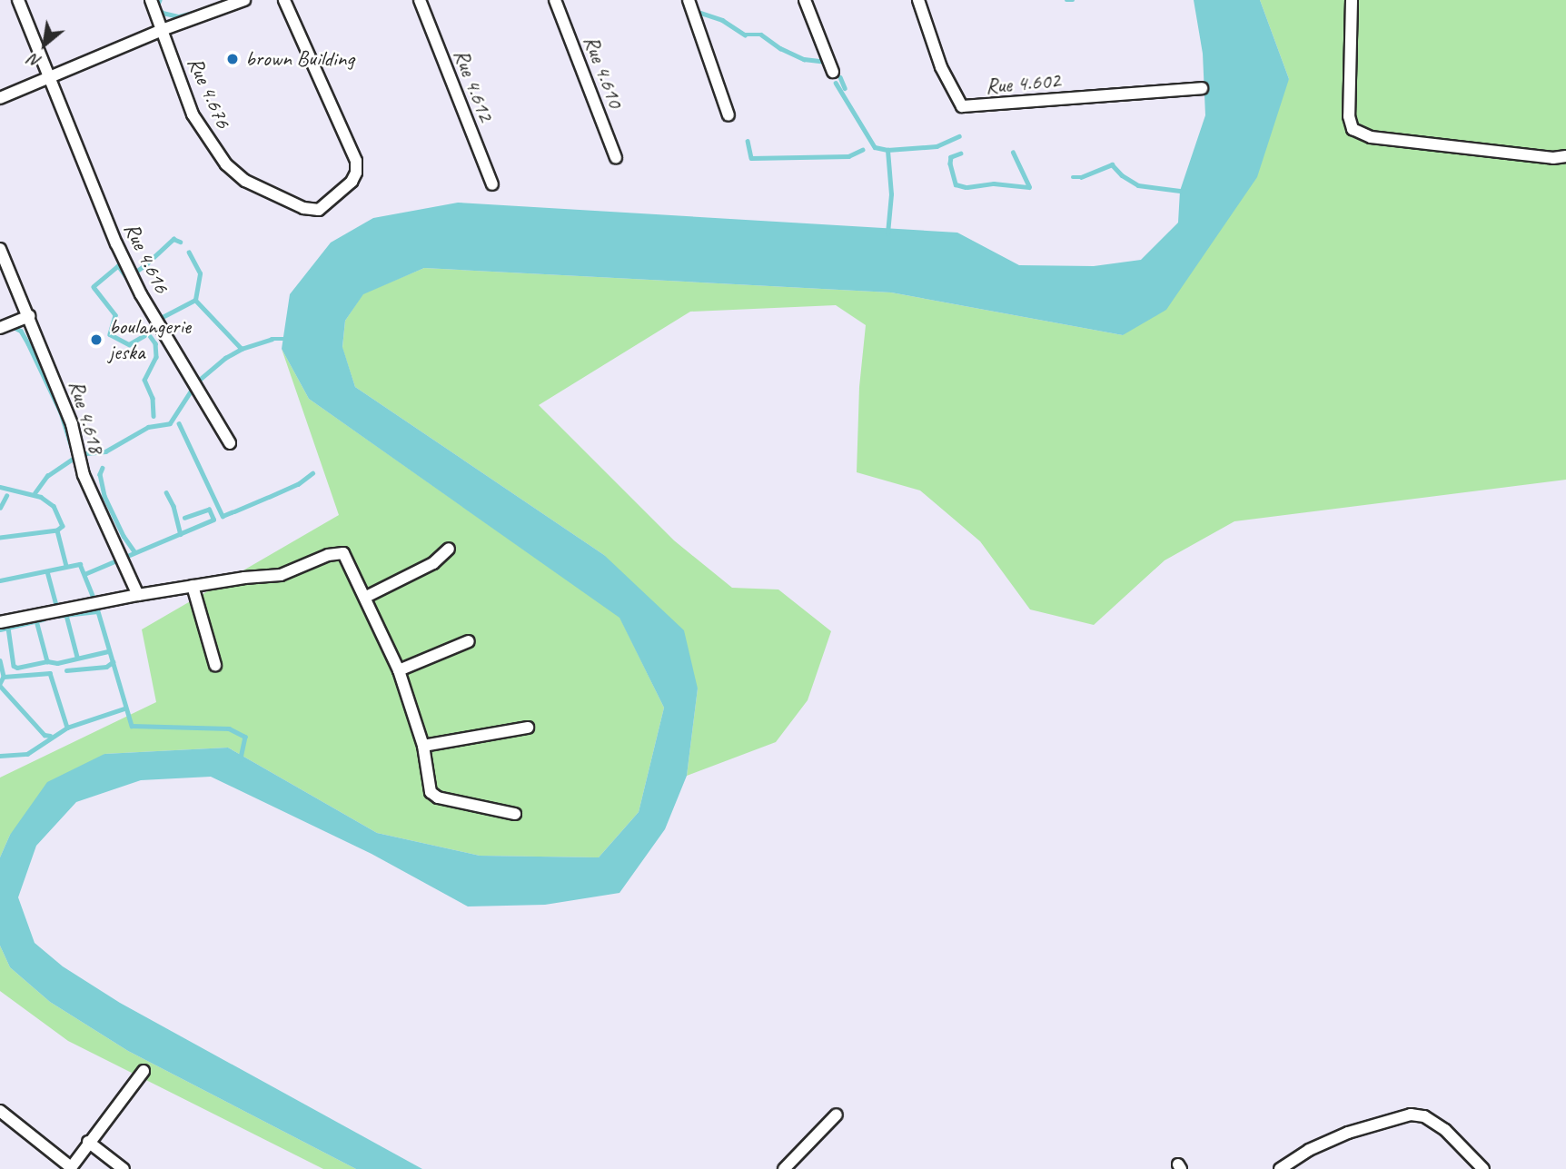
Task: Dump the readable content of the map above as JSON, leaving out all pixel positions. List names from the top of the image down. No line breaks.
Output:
{"streets":{"street":["Rue 4.610","Rue 4.602","Rue 4.612","Rue 4.676","Rue 4.616","Rue 4.618"]},"places":["brown Building","boulangerie jeska"],"north":"bottom left"}
